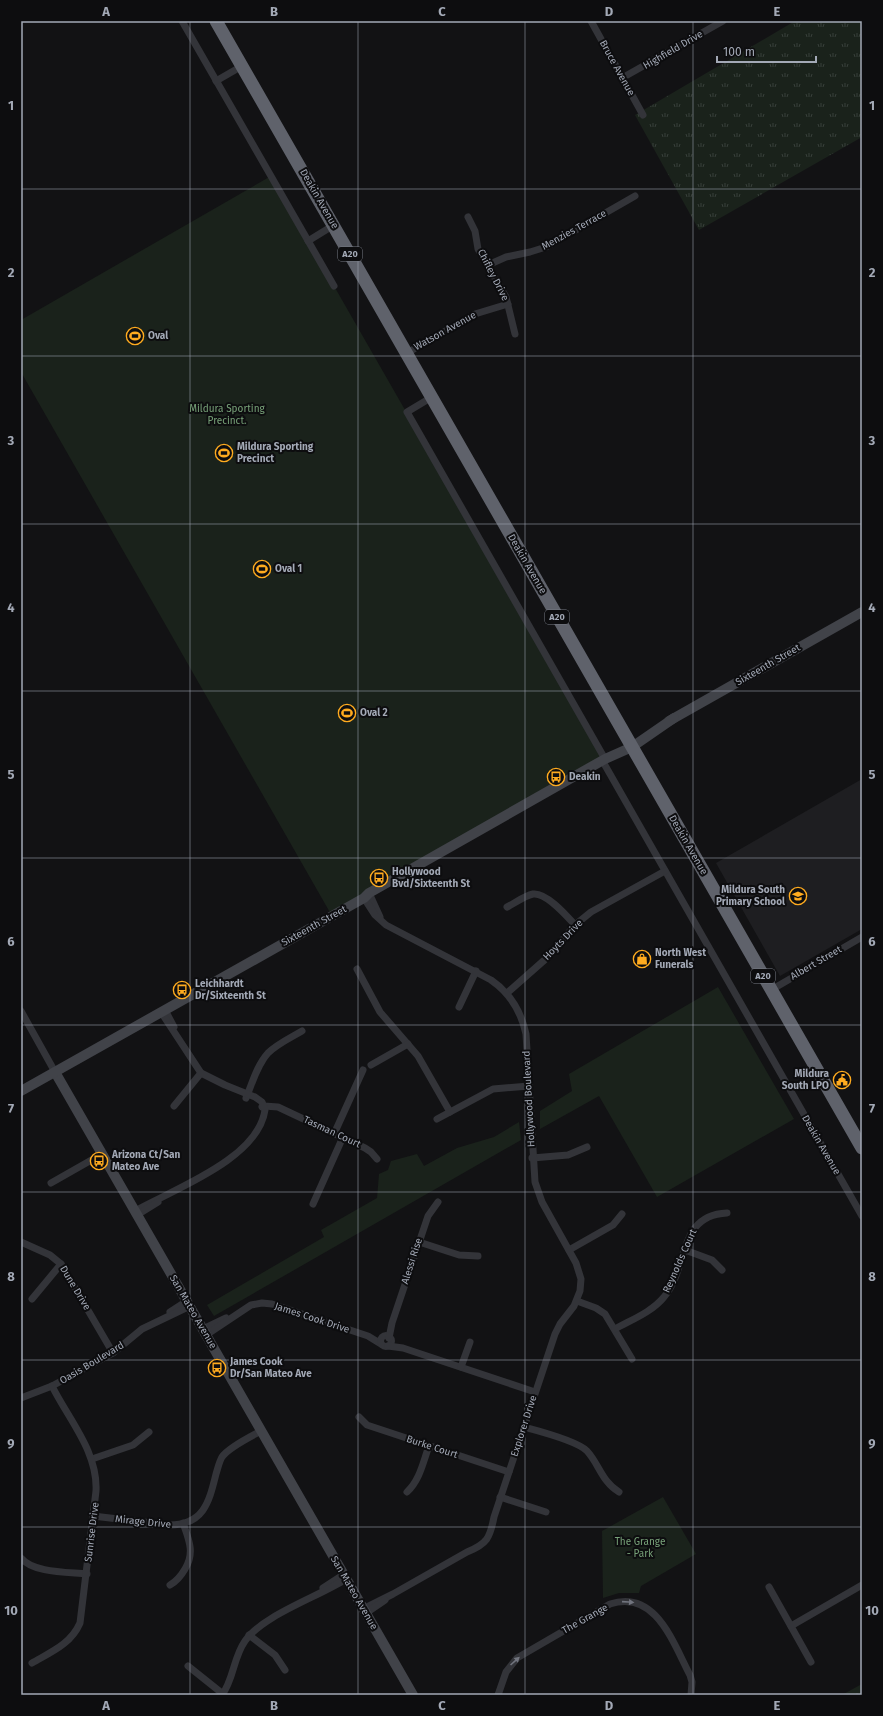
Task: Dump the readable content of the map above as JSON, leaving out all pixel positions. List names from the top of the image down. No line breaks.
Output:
{"streets":{"highway":["Deakin Avenue","A20"],"street":["Highfield Drive","Bruce Avenue","Menzies Terrace","Chifley Drive","Watson Avenue","Sixteenth Street","Hoyts Drive","Albert Street","Hollywood Boulevard","Tasman Court","Alessi Rise","Reynolds Court","Dune Drive","San Mateo Avenue","James Cook Drive","Oasis Boulevard","Explorer Drive","Burke Court","Mirage Drive","Sunrise Drive","The Grange"]},"crossings":[["Highfield Drive","Bruce Avenue"],["Deakin Avenue","Watson Avenue"],["Deakin Avenue","Sixteenth Street"],["Deakin Avenue","Hoyts Drive"],["Deakin Avenue","Albert Street"],["Menzies Terrace","Chifley Drive"],["Chifley Drive","Watson Avenue"],["Sixteenth Street","Hollywood Boulevard"],["Sixteenth Street","Tasman Court"],["Sixteenth Street","San Mateo Avenue"],["Hoyts Drive","Hollywood Boulevard"],["Hollywood Boulevard","Explorer Drive"],["Alessi Rise","James Cook Drive"],["Dune Drive","Oasis Boulevard"],["San Mateo Avenue","James Cook Drive"],["San Mateo Avenue","Oasis Boulevard"],["San Mateo Avenue","Explorer Drive"],["San Mateo Avenue","Mirage Drive"],["James Cook Drive","Explorer Drive"],["Oasis Boulevard","Sunrise Drive"],["Explorer Drive","Burke Court"],["Mirage Drive","Sunrise Drive"]],"parks":["Mildura Sporting Precinct.","The Grange - Park"],"places":{"sports":["Oval","Mildura Sporting Precinct","Oval 1","Oval 2"],"bus stop":["Deakin","Hollywood Bvd/Sixteenth St","Leichhardt Dr/Sixteenth St","Arizona Ct/San Mateo Ave","James Cook Dr/San Mateo Ave"],"school or university":["Mildura South Primary School"],"shop":["North West Funerals"],"public building":["Mildura South LPO"]},"scale_bar":"100 m","grid":{"columns":["A","B","C","D","E"],"rows":["1","2","3","4","5","6","7","8","9","10"]}}
